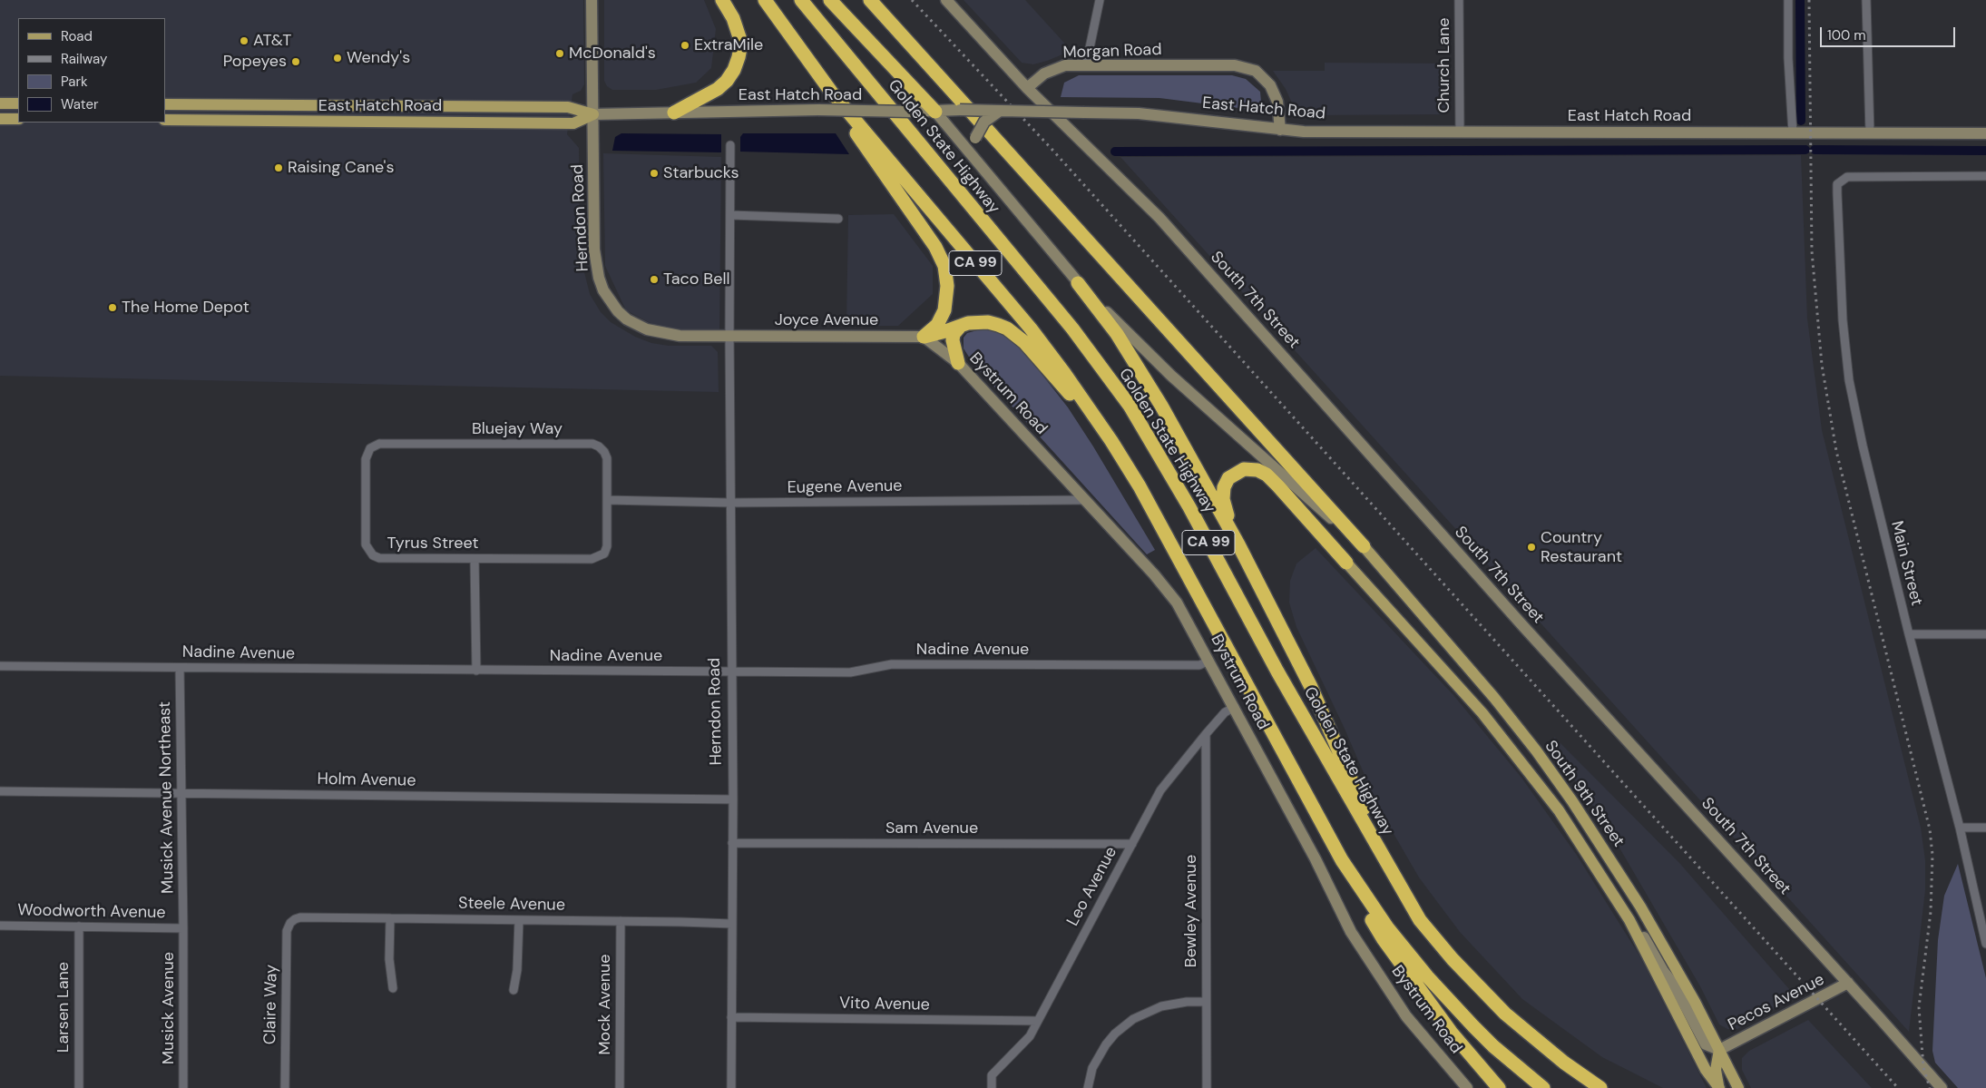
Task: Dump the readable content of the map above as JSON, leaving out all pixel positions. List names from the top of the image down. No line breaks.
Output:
{"streets":{"highway":["Golden State Highway","CA 99"],"main road":["East Hatch Road","South 9th Street"],"street":["Morgan Road","Church Lane","Herndon Road","South 7th Street","Joyce Avenue","Bystrum Road","Bluejay Way","Eugene Avenue","Tyrus Street","Main Street","Nadine Avenue","Holm Avenue","Musick Avenue Northeast","Sam Avenue","Leo Avenue","Steele Avenue","Bewley Avenue","Woodworth Avenue","Pecos Avenue","Claire Way","Mock Avenue","Vito Avenue","Larsen Lane","Musick Avenue"]},"crossings":[["Morgan Road","East Hatch Road"],["Morgan Road","South 7th Street"],["Church Lane","East Hatch Road"],["East Hatch Road","Herndon Road"],["Herndon Road","Joyce Avenue"],["Herndon Road","Eugene Avenue"],["Herndon Road","Nadine Avenue"],["Herndon Road","Holm Avenue"],["Herndon Road","Sam Avenue"],["Herndon Road","Steele Avenue"],["Herndon Road","Vito Avenue"],["South 7th Street","Pecos Avenue"],["Joyce Avenue","Bystrum Road"],["Bystrum Road","Eugene Avenue"],["Bystrum Road","Nadine Avenue"],["Bystrum Road","Leo Avenue"],["Bluejay Way","Eugene Avenue"],["Bluejay Way","Tyrus Street"],["Eugene Avenue","Tyrus Street"],["Nadine Avenue","Musick Avenue Northeast"],["Holm Avenue","Musick Avenue Northeast"],["South 9th Street","Pecos Avenue"],["Musick Avenue Northeast","Woodworth Avenue"],["Musick Avenue Northeast","Musick Avenue"],["Sam Avenue","Leo Avenue"],["Leo Avenue","Bewley Avenue"],["Leo Avenue","Vito Avenue"],["Steele Avenue","Claire Way"],["Steele Avenue","Mock Avenue"],["Woodworth Avenue","Larsen Lane"],["Woodworth Avenue","Musick Avenue"]],"places":["AT&T","ExtraMile","McDonald's","Wendy's","Popeyes","Raising Cane's","Starbucks","Taco Bell","The Home Depot","Country Restaurant"],"legend":["Road","Railway","Park","Water"],"scale_bar":"100 m"}
